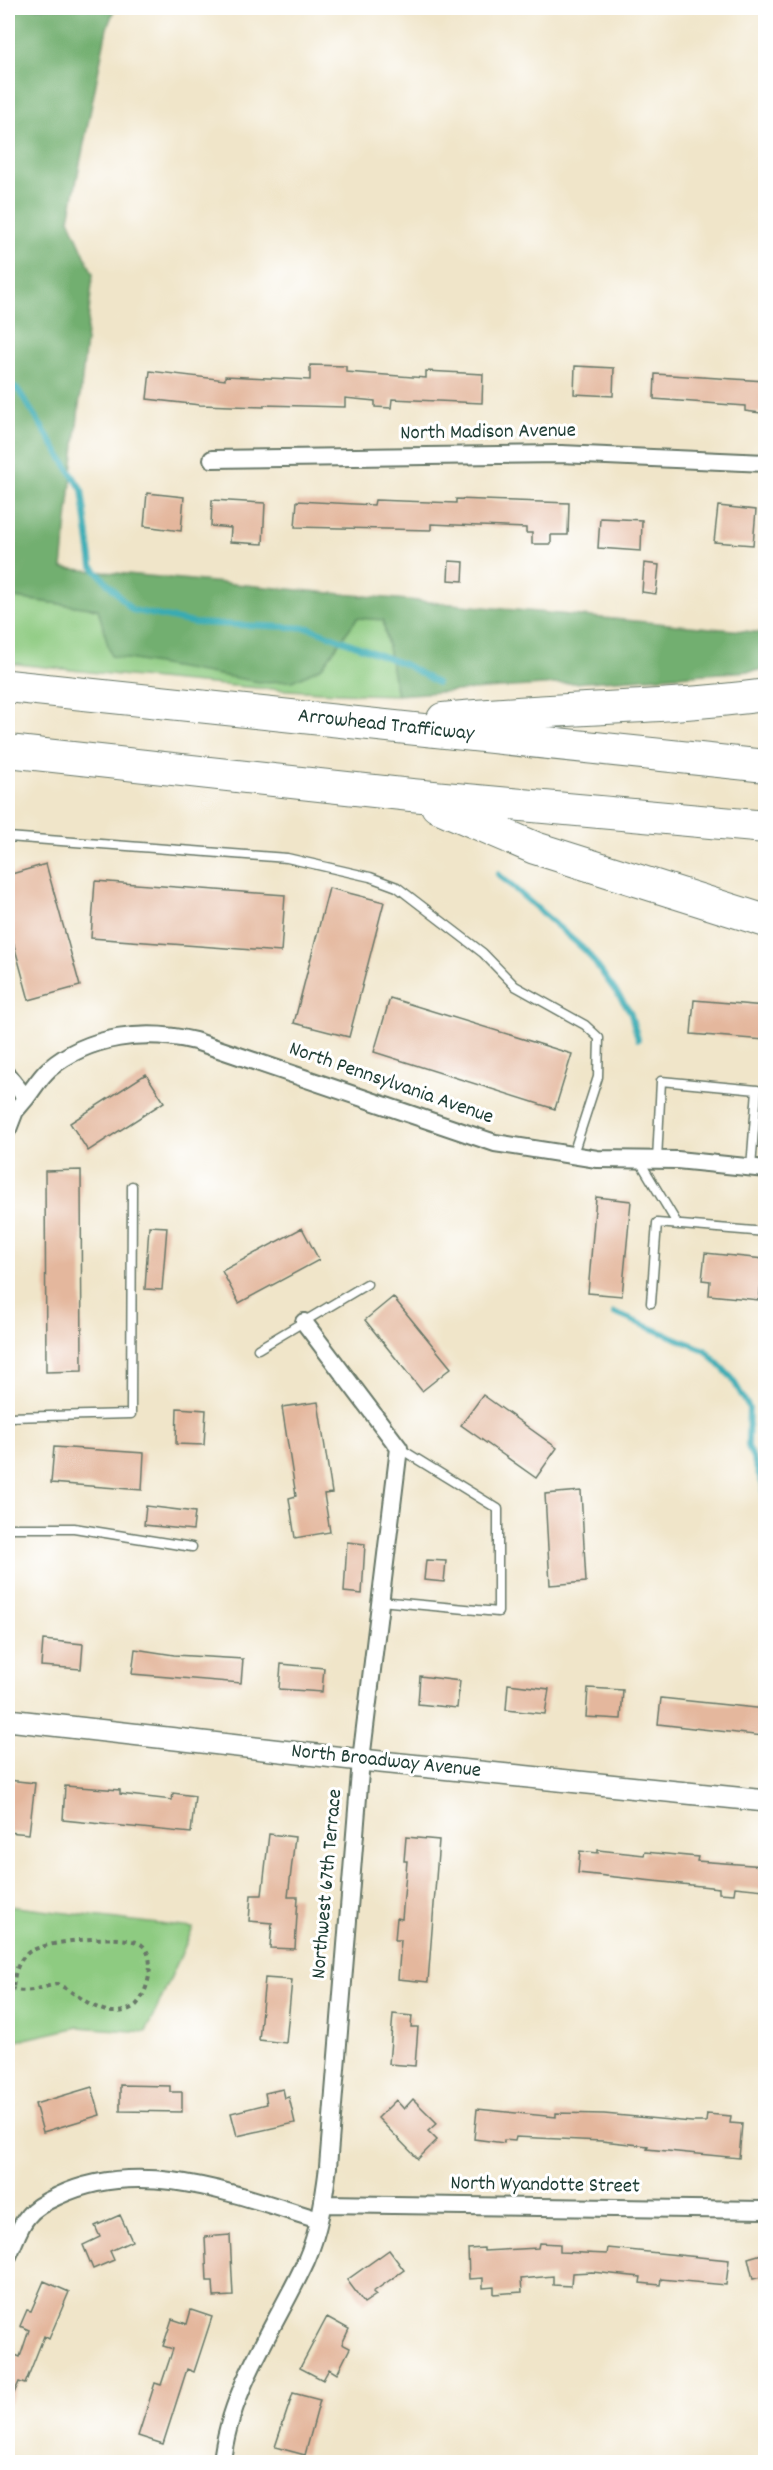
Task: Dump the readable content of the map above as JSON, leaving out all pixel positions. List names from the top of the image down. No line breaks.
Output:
{"streets":{"highway":["Arrowhead Trafficway"],"street":["North Madison Avenue","North Pennsylvania Avenue","North Broadway Avenue","Northwest 67th Terrace","North Wyandotte Street"]},"crossings":[["North Broadway Avenue","Northwest 67th Terrace"],["Northwest 67th Terrace","North Wyandotte Street"]]}
